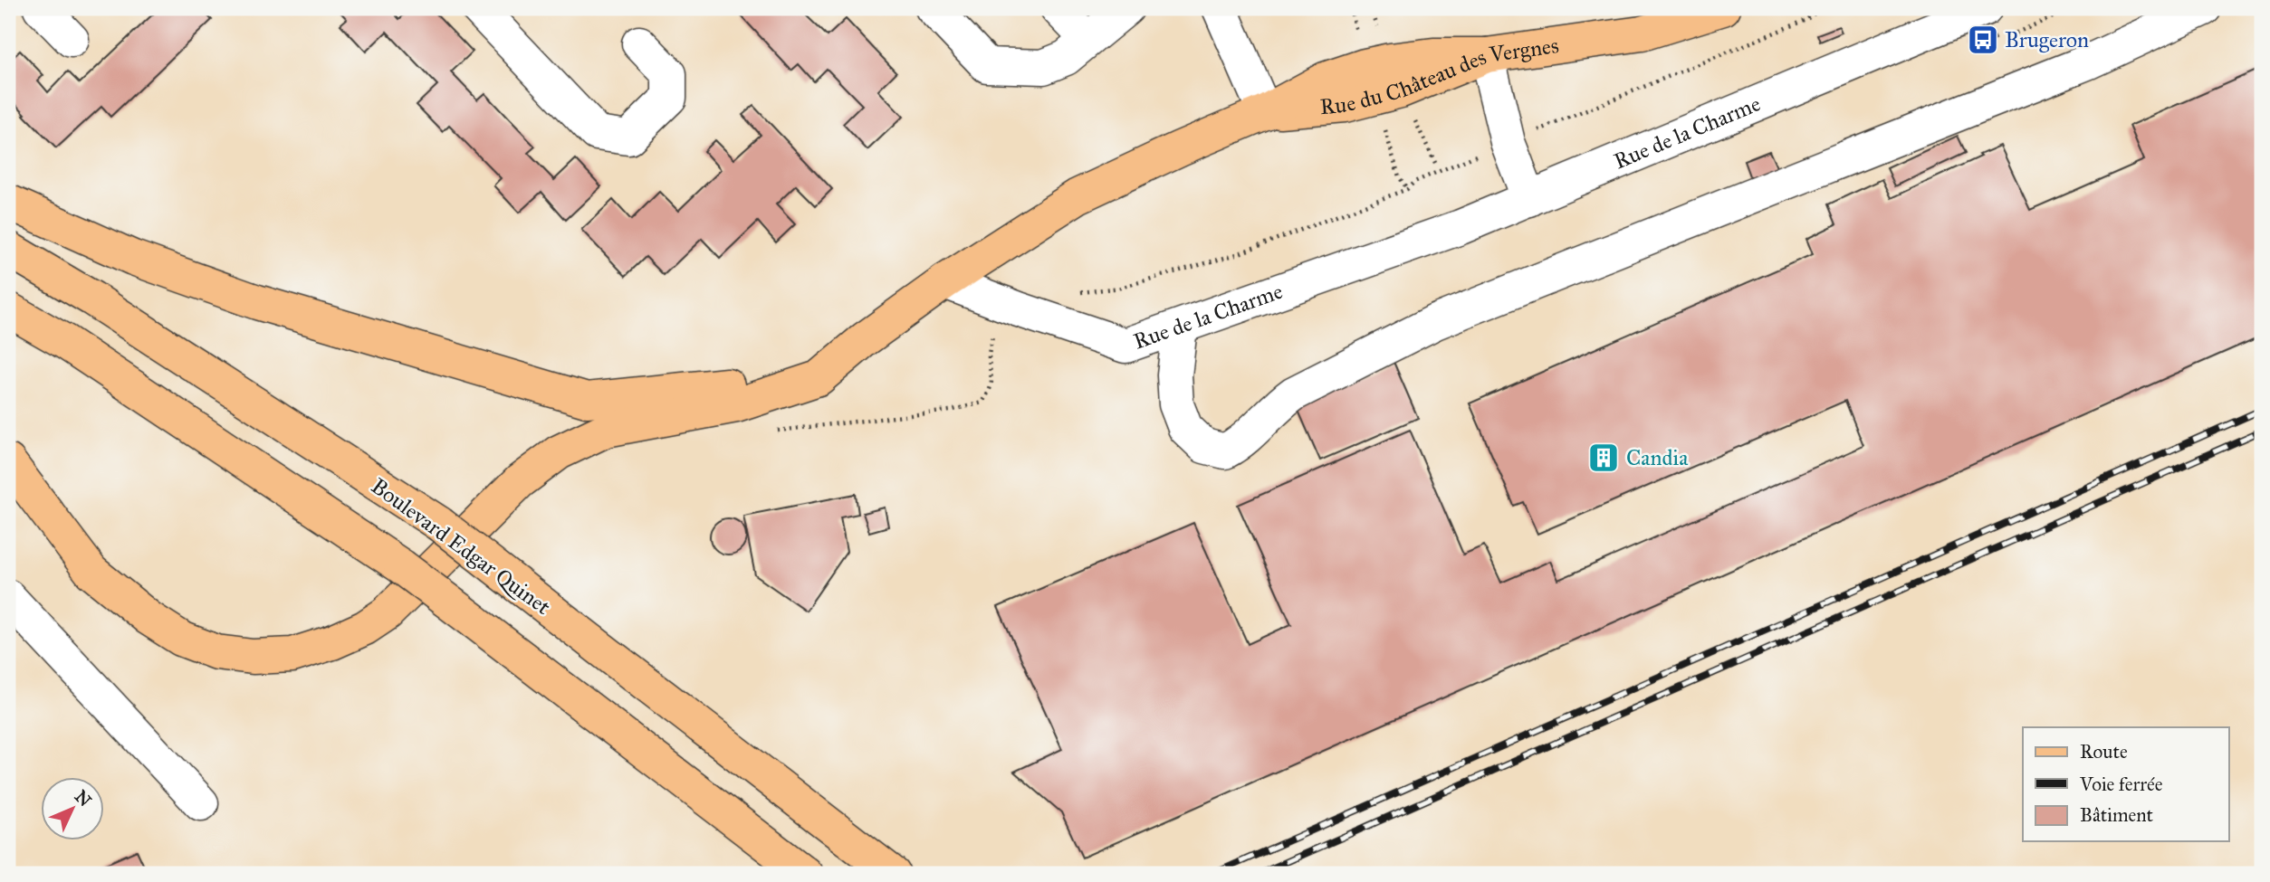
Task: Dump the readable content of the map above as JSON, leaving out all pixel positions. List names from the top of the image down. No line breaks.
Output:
{"streets":{"main road":["Rue du Château des Vergnes","Boulevard Edgar Quinet"],"street":["Rue de la Charme"]},"places":{"bus stop":["Brugeron"],"building":["Candia"]},"legend":["Route","Voie ferrée","Bâtiment"],"north":"top right"}
